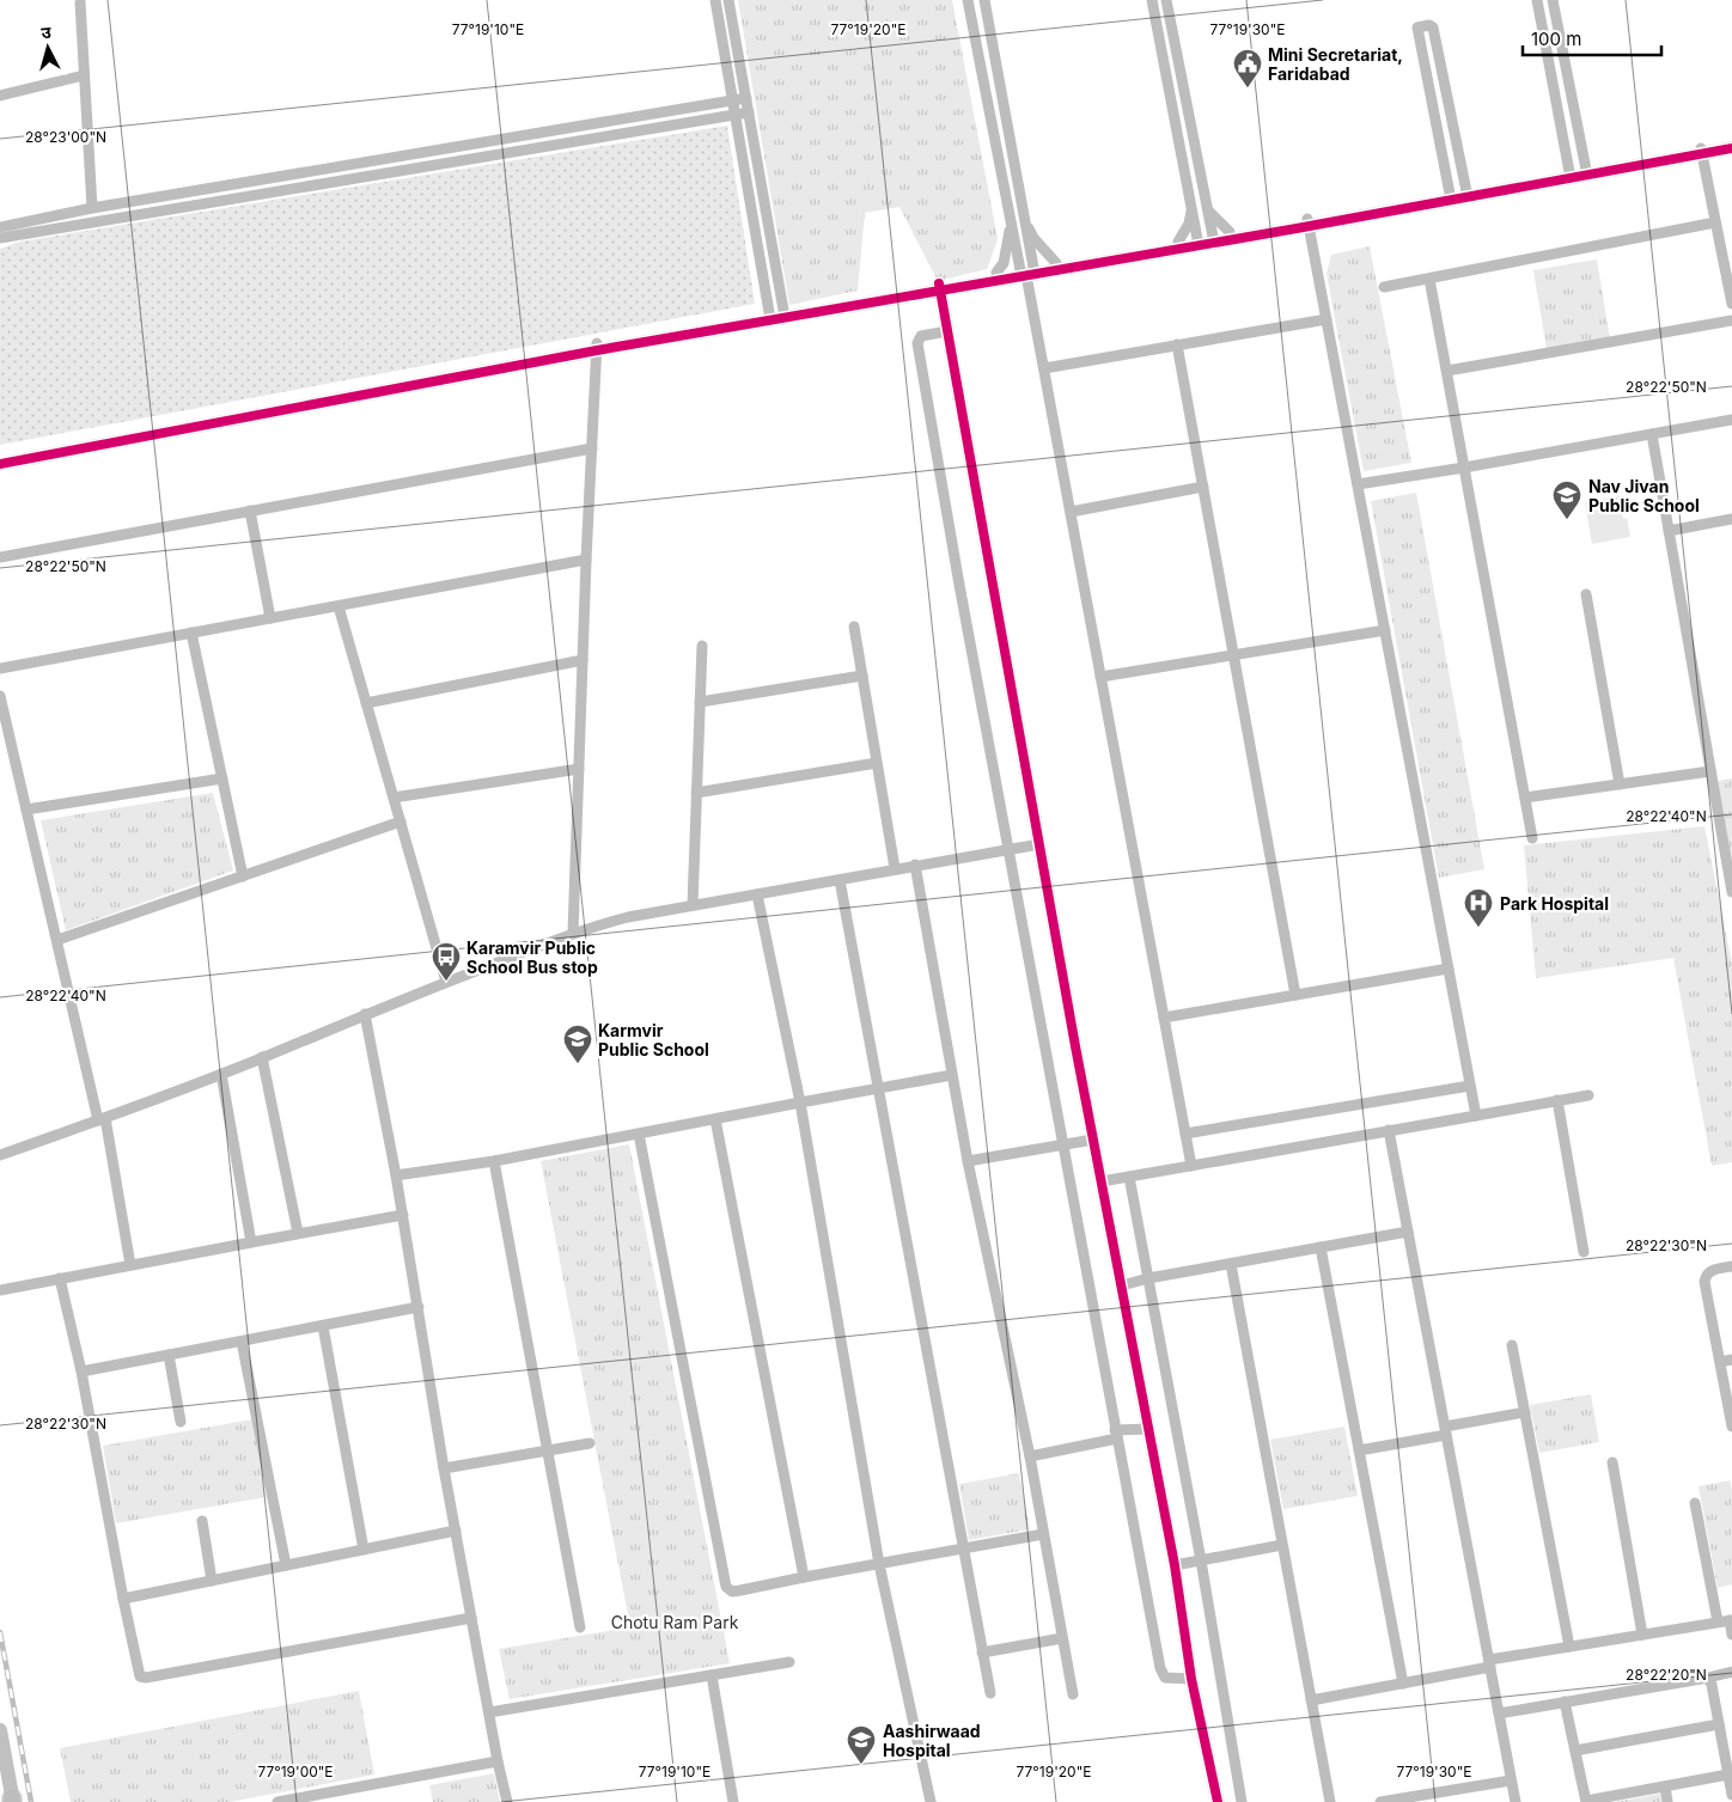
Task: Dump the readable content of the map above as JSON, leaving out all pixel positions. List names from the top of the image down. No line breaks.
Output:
{"parks":["Chotu Ram Park"],"places":{"public building":["Mini Secretariat, Faridabad"],"school or university":["Nav Jivan Public School","Karmvir Public School","Aashirwaad Hospital"],"hospital":["Park Hospital"],"bus stop":["Karamvir Public School Bus stop"]},"scale_bar":"100 m","north":"top","coordinates":["77°19'10\"E","77°19'20\"E","77°19'30\"E","28°23'00\"N","28°22'50\"N","28°22'40\"N","28°22'30\"N","28°22'20\"N","77°19'00\"E"]}
